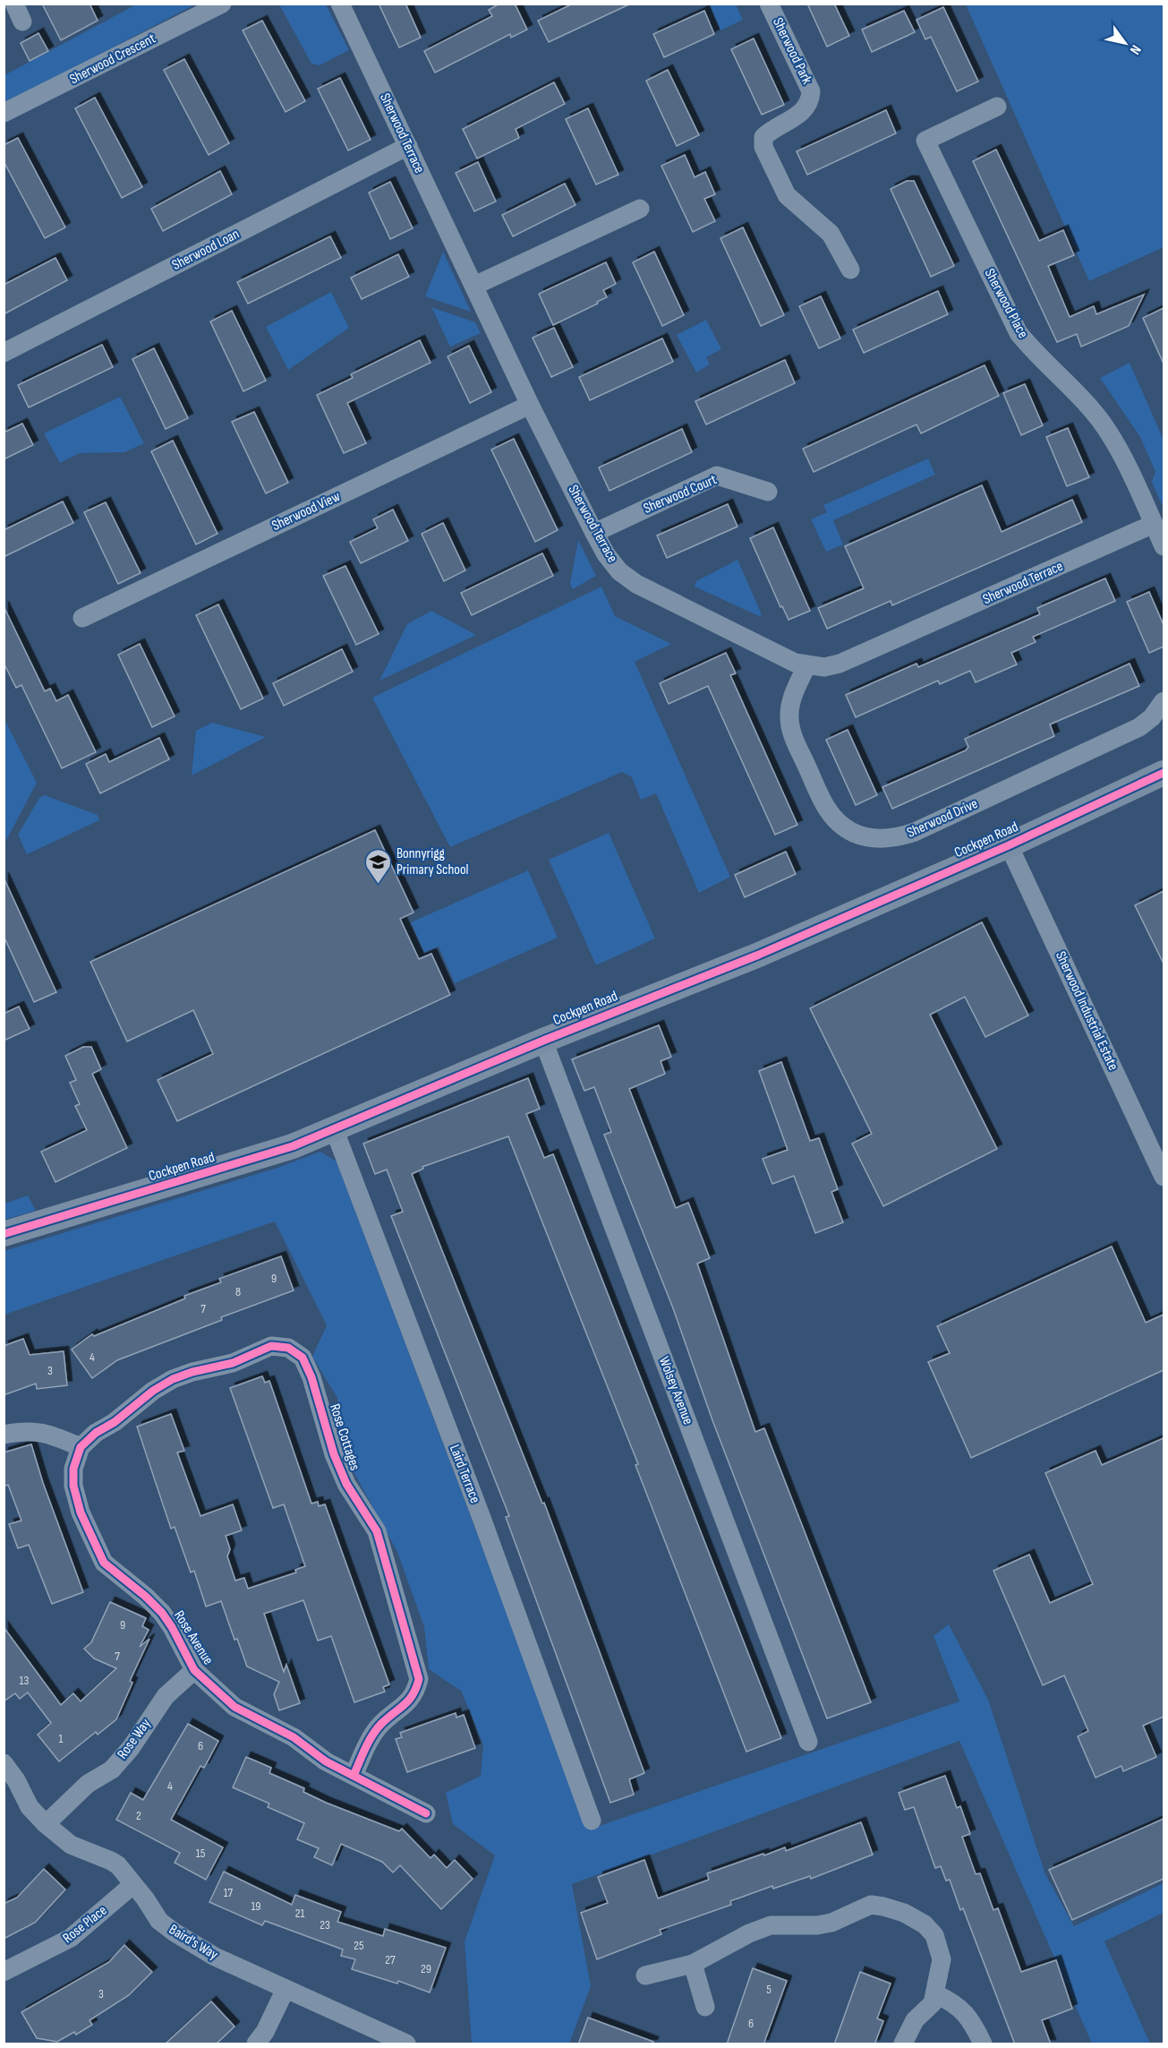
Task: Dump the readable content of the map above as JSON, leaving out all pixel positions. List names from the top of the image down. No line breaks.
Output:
{"streets":{"main road":["Cockpen Road"],"street":["Sherwood Park","Sherwood Crescent","Sherwood Terrace","Sherwood Loan","Sherwood Place","Sherwood Court","Sherwood View","Sherwood Drive","Sherwood Industrial Estate","Wolsey Avenue","Rose Cottages","Laird Terrace","Rose Avenue","Rose Way","Rose Place","Baird's Way"]},"crossings":[["Sherwood Terrace","Sherwood Loan"],["Sherwood Terrace","Sherwood Place"],["Sherwood Terrace","Sherwood Court"],["Sherwood Terrace","Sherwood View"],["Sherwood Terrace","Sherwood Drive"],["Cockpen Road","Sherwood Industrial Estate"],["Cockpen Road","Wolsey Avenue"],["Cockpen Road","Laird Terrace"],["Rose Cottages","Rose Avenue"],["Rose Avenue","Rose Way"],["Rose Way","Baird's Way"],["Rose Place","Baird's Way"]],"places":{"school or university":["Bonnyrigg Primary School"]},"house_numbers":["9","8","7","4","3","9","7","13","1","6","4","2","15","17","19","21","23","25","27","29","5","3","6"],"north":"bottom right"}
